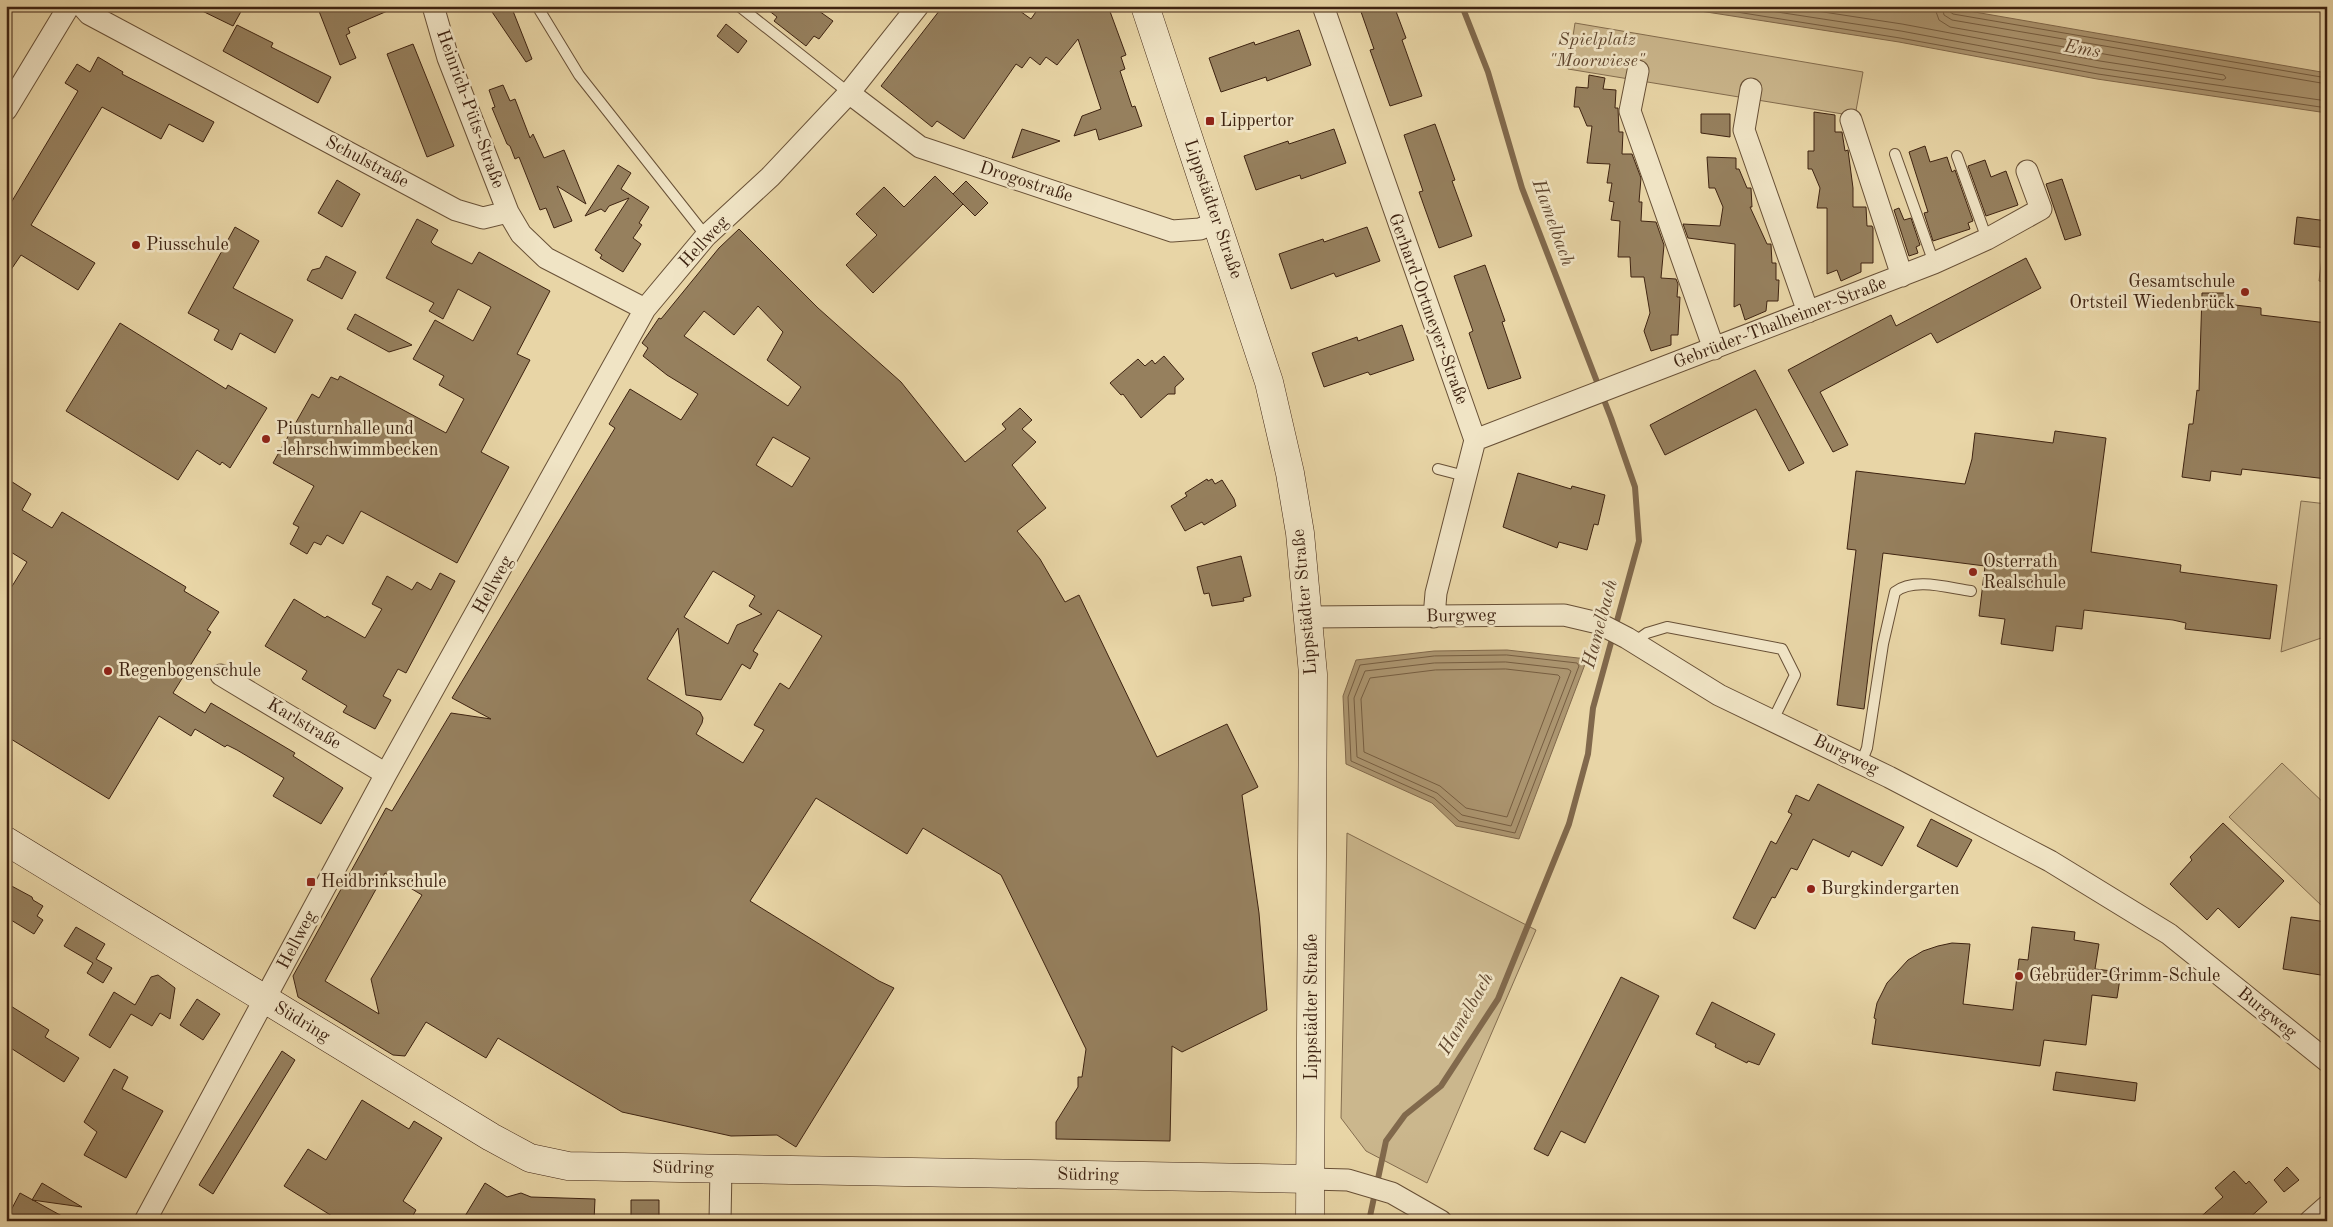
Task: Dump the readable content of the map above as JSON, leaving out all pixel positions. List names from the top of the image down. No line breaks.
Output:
{"streets":{"main road":["Lippstädter Straße","Südring"],"street":["Heinrich-Püts-Straße","Schulstraße","Drogostraße","Hellweg","Gerhard-Ortmeyer-Straße","Gebrüder-Thalheimer-Straße","Burgweg","Karlstraße"]},"crossings":[["Heinrich-Püts-Straße","Schulstraße"],["Drogostraße","Lippstädter Straße"],["Drogostraße","Hellweg"],["Lippstädter Straße","Burgweg"],["Lippstädter Straße","Südring"],["Hellweg","Karlstraße"],["Hellweg","Südring"],["Gerhard-Ortmeyer-Straße","Gebrüder-Thalheimer-Straße"]],"water":["Ems","Hamelbach"],"parks":["Spielplatz \"Moorwiese\""],"places":{"transit":["Lippertor","Heidbrinkschule"],"other":["Piusschule","Gesamtschule Ortsteil Wiedenbrück","Piusturnhalle und -lehrschwimmbecken","Osterrath Realschule","Regenbogenschule","Burgkindergarten","Gebrüder-Grimm-Schule"]}}
